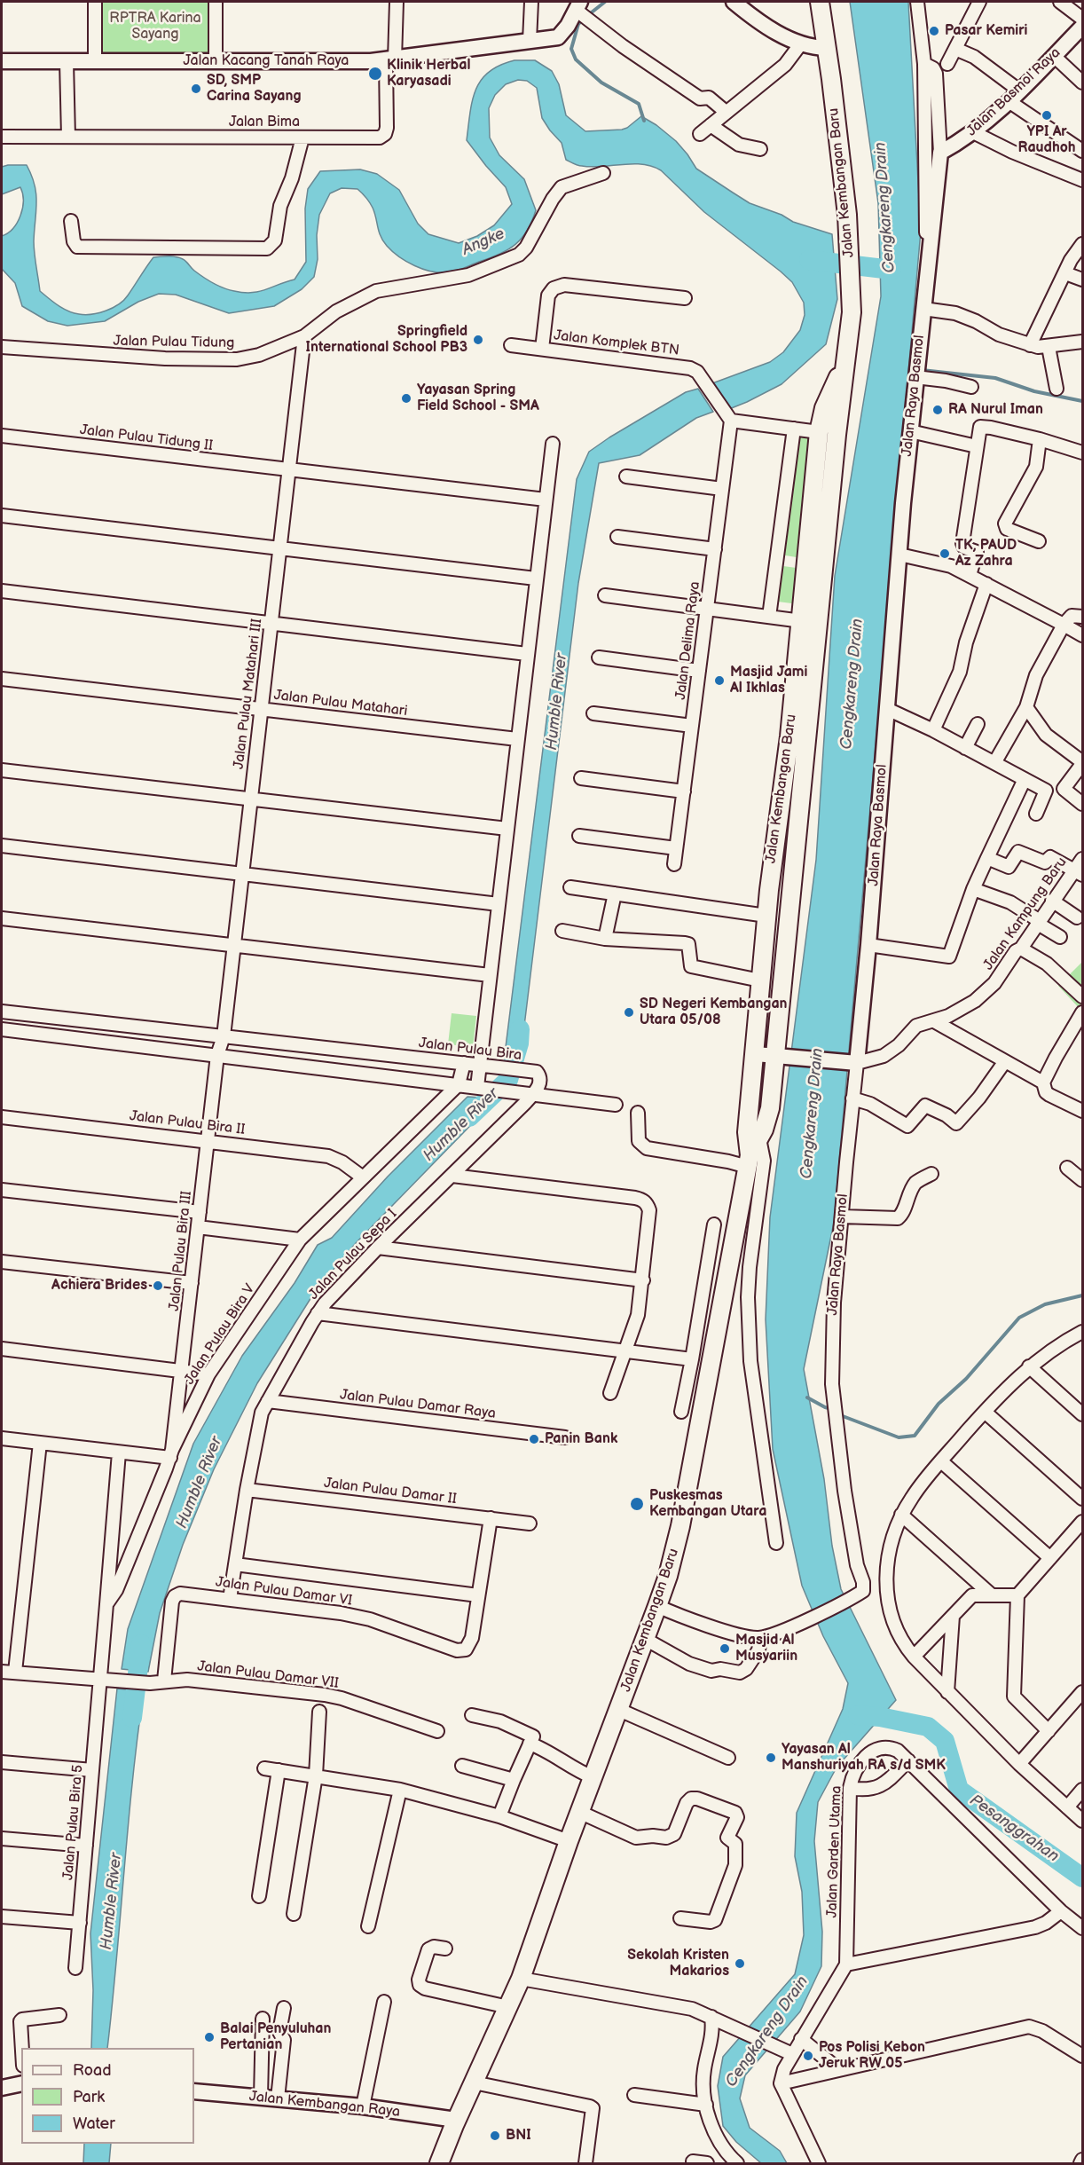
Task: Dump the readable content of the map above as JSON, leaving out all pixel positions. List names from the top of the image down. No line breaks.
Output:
{"streets":{"main road":["Jalan Kembangan Baru"],"street":["Jalan Kacang Tanah Raya","Jalan Basmol Raya","Jalan Bima","Jalan Pulau Tidung","Jalan Komplek BTN","Jalan Raya Basmol","Jalan Pulau Tidung II","Jalan Delima Raya","Jalan Pulau Matahari III","Jalan Pulau Matahari","Jalan Kampung Baru","Jalan Pulau Bira","Jalan Pulau Bira II","Jalan Pulau Bira III","Jalan Pulau Sepa I","Jalan Pulau Bira V","Jalan Pulau Damar Raya","Jalan Pulau Damar II","Jalan Pulau Damar VI","Jalan Pulau Damar VII","Jalan Pulau Bira 5","Jalan Garden Utama","Jalan Kembangan Raya"]},"crossings":[["Jalan Kacang Tanah Raya","Jalan Bima"],["Jalan Basmol Raya","Jalan Raya Basmol"],["Jalan Kembangan Baru","Jalan Kembangan Raya"],["Jalan Pulau Tidung","Jalan Pulau Matahari III"],["Jalan Komplek BTN","Jalan Delima Raya"],["Jalan Raya Basmol","Jalan Kampung Baru"],["Jalan Pulau Tidung II","Jalan Pulau Matahari III"],["Jalan Pulau Matahari III","Jalan Pulau Matahari"],["Jalan Pulau Matahari III","Jalan Pulau Bira"],["Jalan Pulau Matahari III","Jalan Pulau Bira III"],["Jalan Pulau Bira","Jalan Pulau Sepa I"],["Jalan Pulau Bira II","Jalan Pulau Bira III"],["Jalan Pulau Bira II","Jalan Pulau Bira V"],["Jalan Pulau Bira III","Jalan Pulau Bira V"],["Jalan Pulau Sepa I","Jalan Pulau Damar Raya"],["Jalan Pulau Sepa I","Jalan Pulau Damar II"],["Jalan Pulau Sepa I","Jalan Pulau Damar VI"],["Jalan Pulau Bira V","Jalan Pulau Damar VII"],["Jalan Pulau Bira V","Jalan Pulau Bira 5"],["Jalan Pulau Damar VI","Jalan Pulau Damar VII"],["Jalan Pulau Damar VII","Jalan Pulau Bira 5"]],"water":["Cengkareng Drain","Angke","Humble River","Pesanggrahan"],"parks":["RPTRA Karina Sayang"],"places":["Pasar Kemiri","Klinik Herbal Karyasadi","SD, SMP Carina Sayang","YPI Ar Raudhoh","Springfield International School PB3","Yayasan Spring Field School - SMA","RA Nurul Iman","TK, PAUD Az Zahra","Masjid Jami Al Ikhlas","SD Negeri Kembangan Utara 05/08","Achiera Brides","Panin Bank","Puskesmas Kembangan Utara","Masjid Al Musyariin","Yayasan Al Manshuriyah RA s/d SMK","Sekolah Kristen Makarios","Balai Penyuluhan Pertanian","Pos Polisi Kebon Jeruk RW 05","BNI"],"legend":["Road","Park","Water"]}
